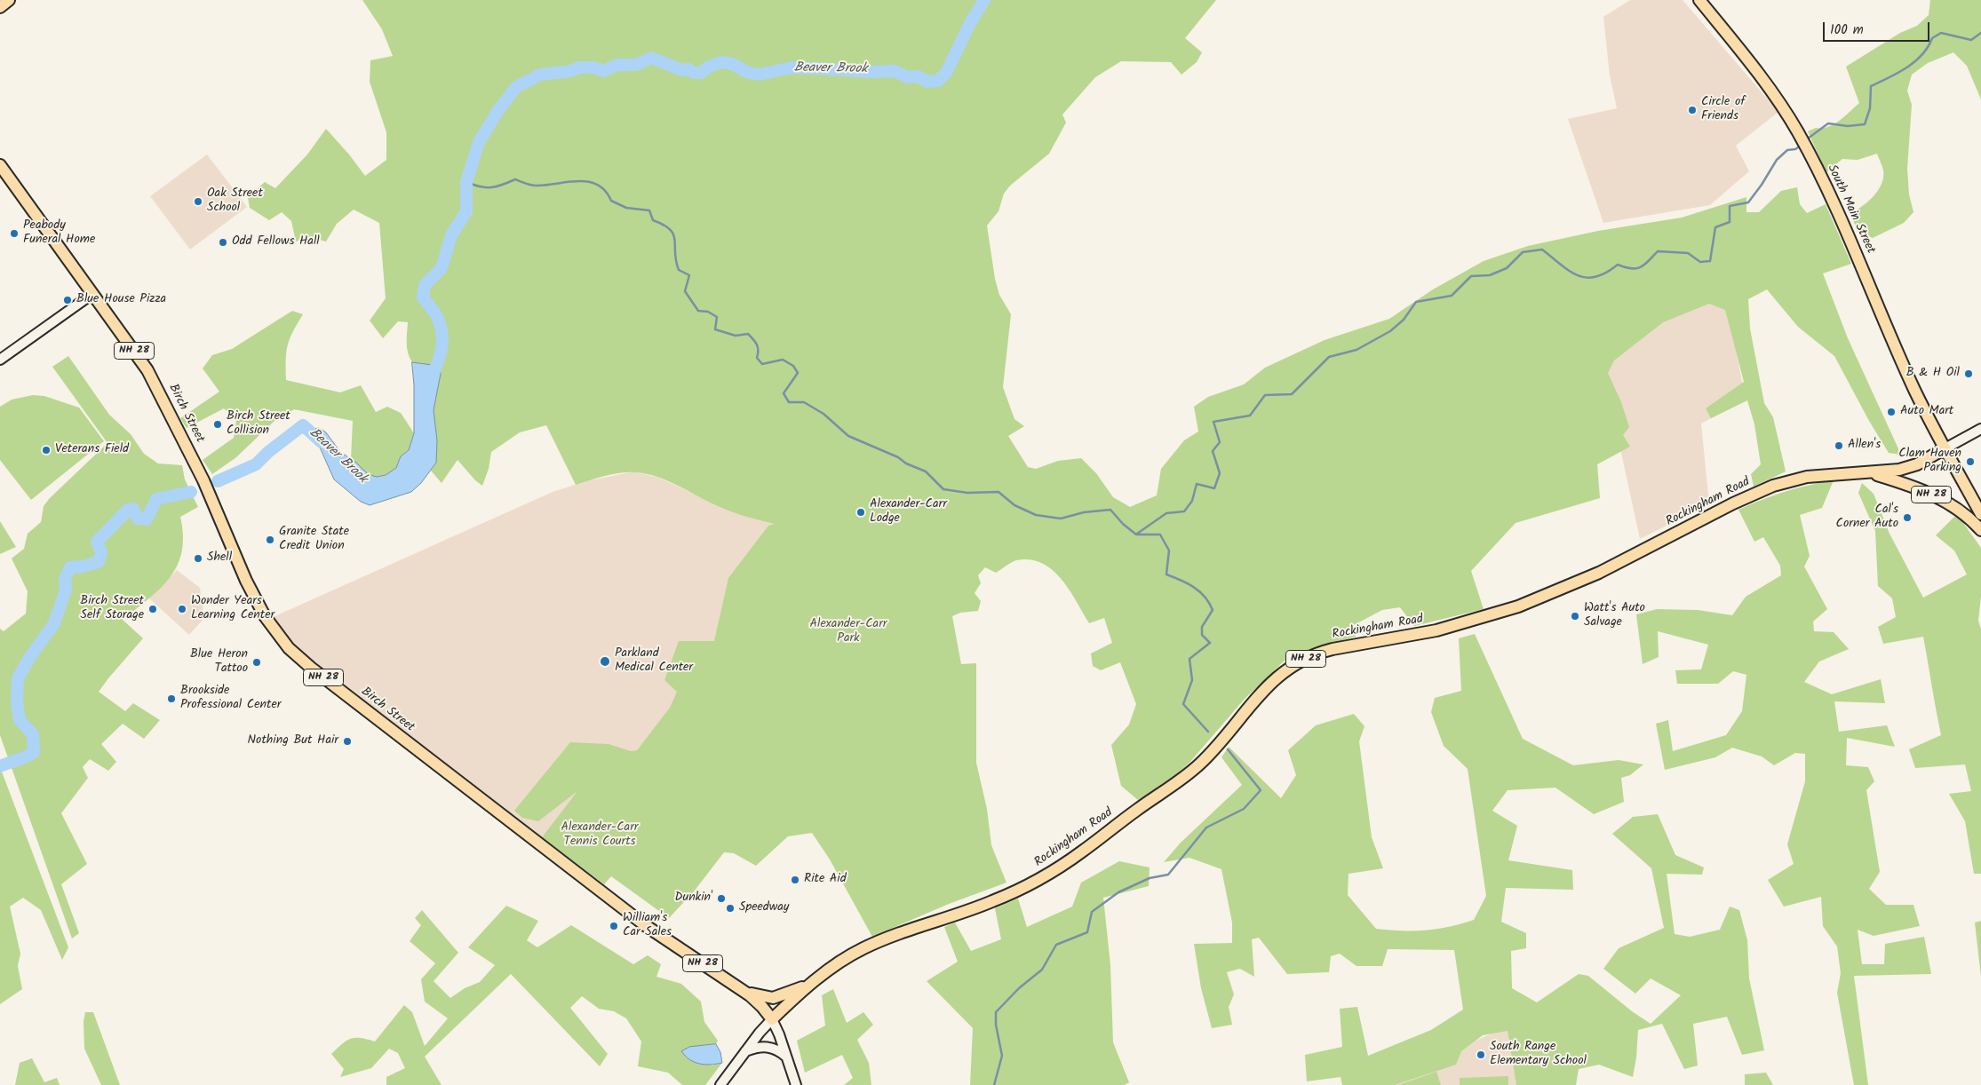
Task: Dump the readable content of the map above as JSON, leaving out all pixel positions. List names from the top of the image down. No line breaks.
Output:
{"streets":{"main road":["South Main Street","NH 28","Birch Street","Rockingham Road"]},"crossings":[["South Main Street","NH 28"],["South Main Street","Rockingham Road"],["NH 28","Birch Street"],["NH 28","Rockingham Road"],["Birch Street","Rockingham Road"]],"water":["Beaver Brook"],"parks":["Alexander-Carr Park","Alexander-Carr Tennis Courts"],"places":["Circle of Friends","Oak Street School","Peabody Funeral Home","Odd Fellows Hall","Blue House Pizza","B & H Oil","Auto Mart","Birch Street Collision","Allen's","Veterans Field","Clam Haven Parking","Alexander-Carr Lodge","Cal's Corner Auto","Granite State Credit Union","Shell","Birch Street Self Storage","Wonder Years Learning Center","Watt's Auto Salvage","Parkland Medical Center","Blue Heron Tattoo","Brookside Professional Center","Nothing But Hair","Rite Aid","Dunkin'","Speedway","William's Car Sales","South Range Elementary School"],"scale_bar":"100 m"}
